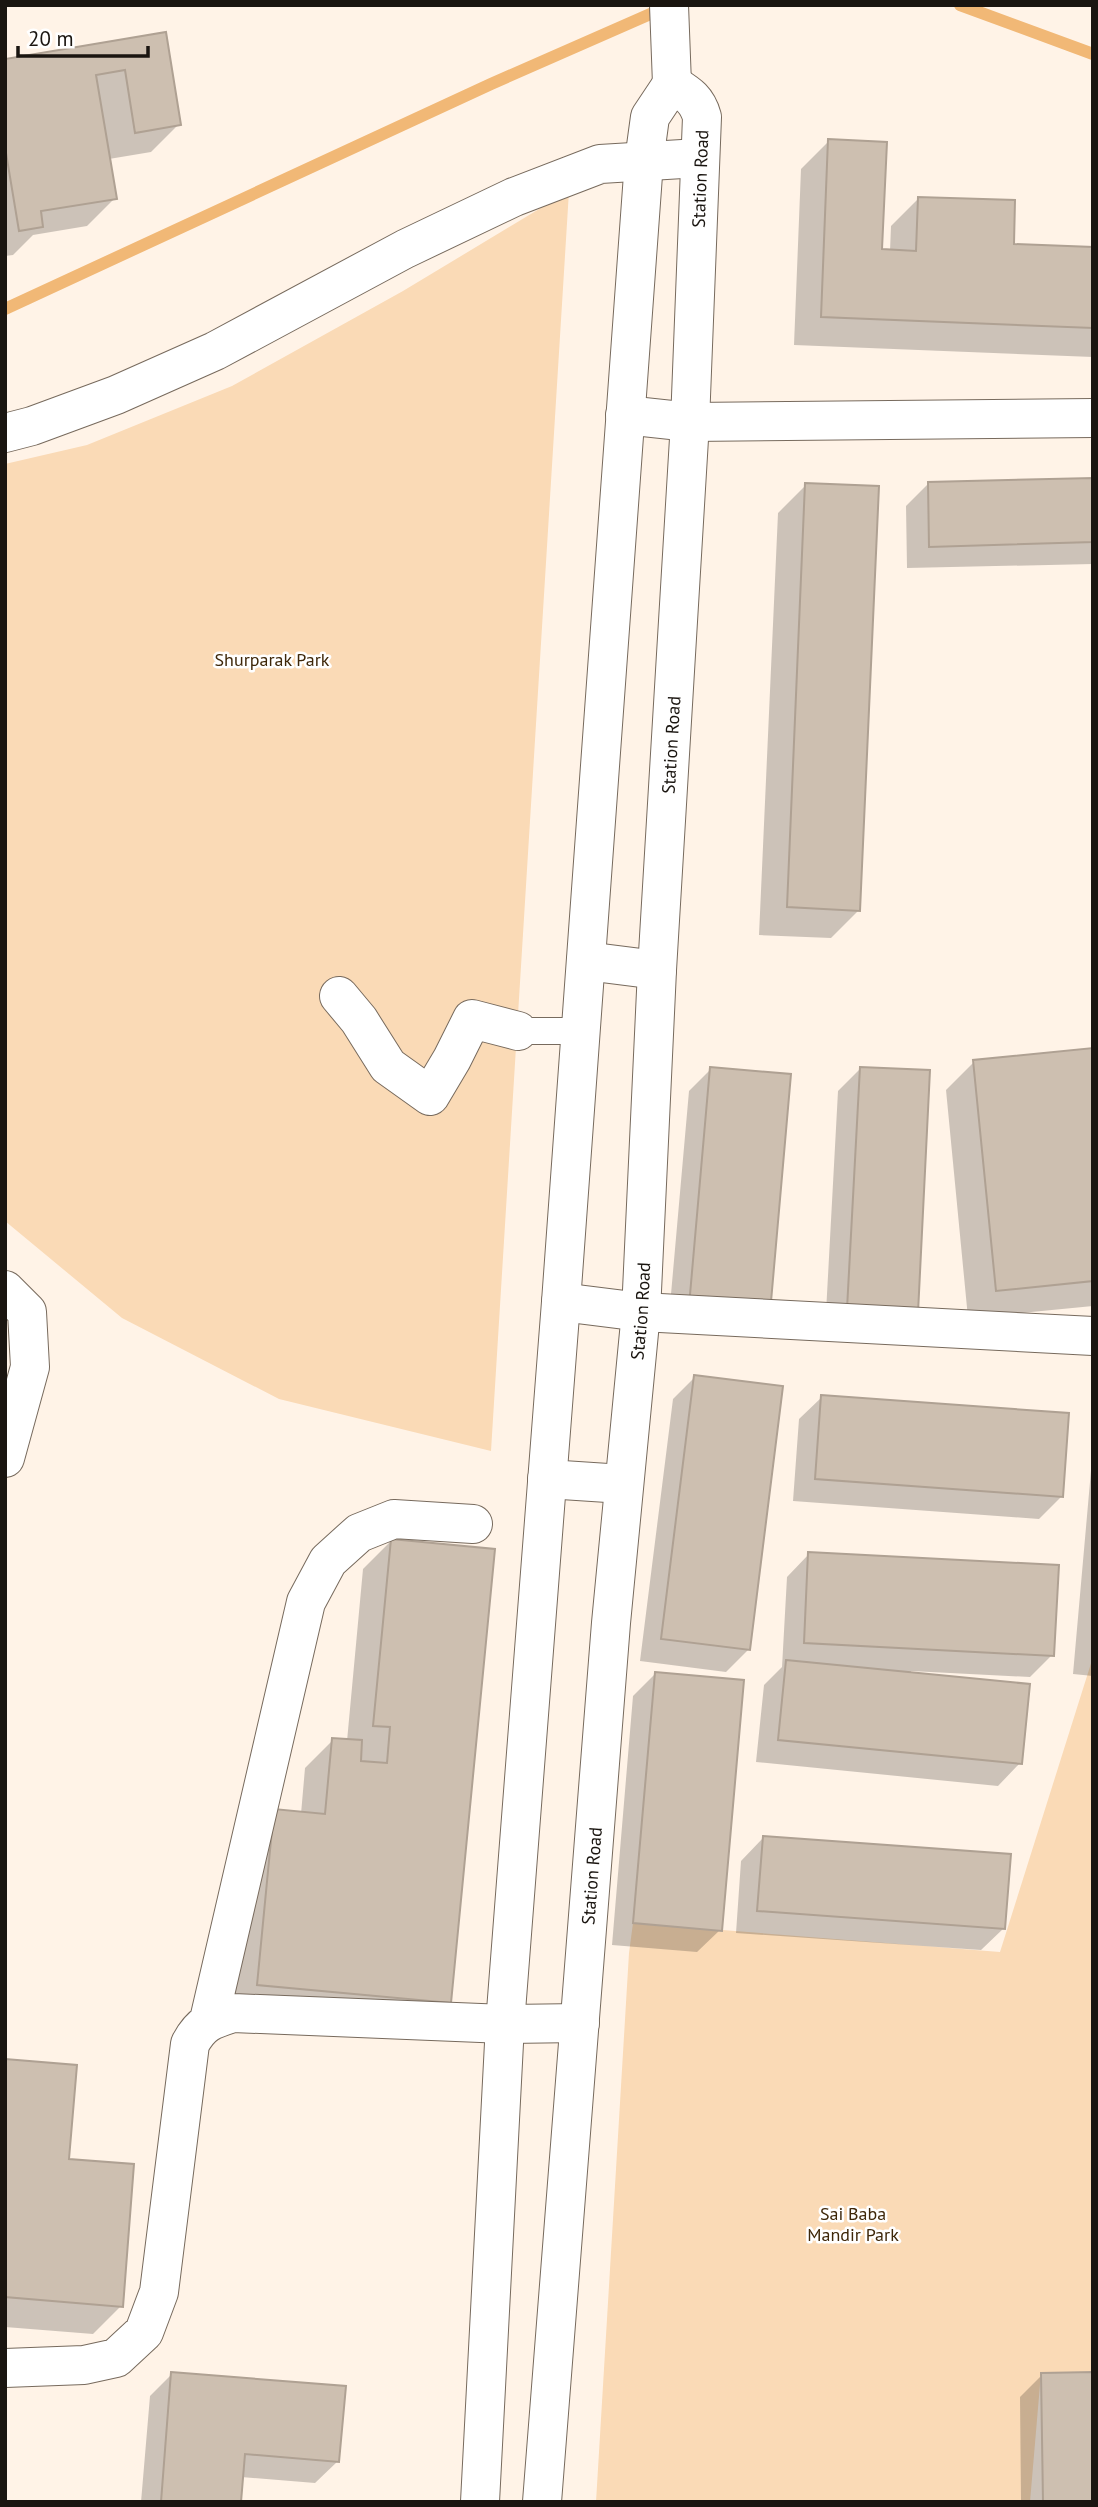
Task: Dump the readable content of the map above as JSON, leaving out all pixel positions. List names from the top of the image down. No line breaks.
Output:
{"streets":{"main road":["Station Road"]},"parks":["Shurparak Park","Sai Baba Mandir Park"],"scale_bar":"20 m"}
